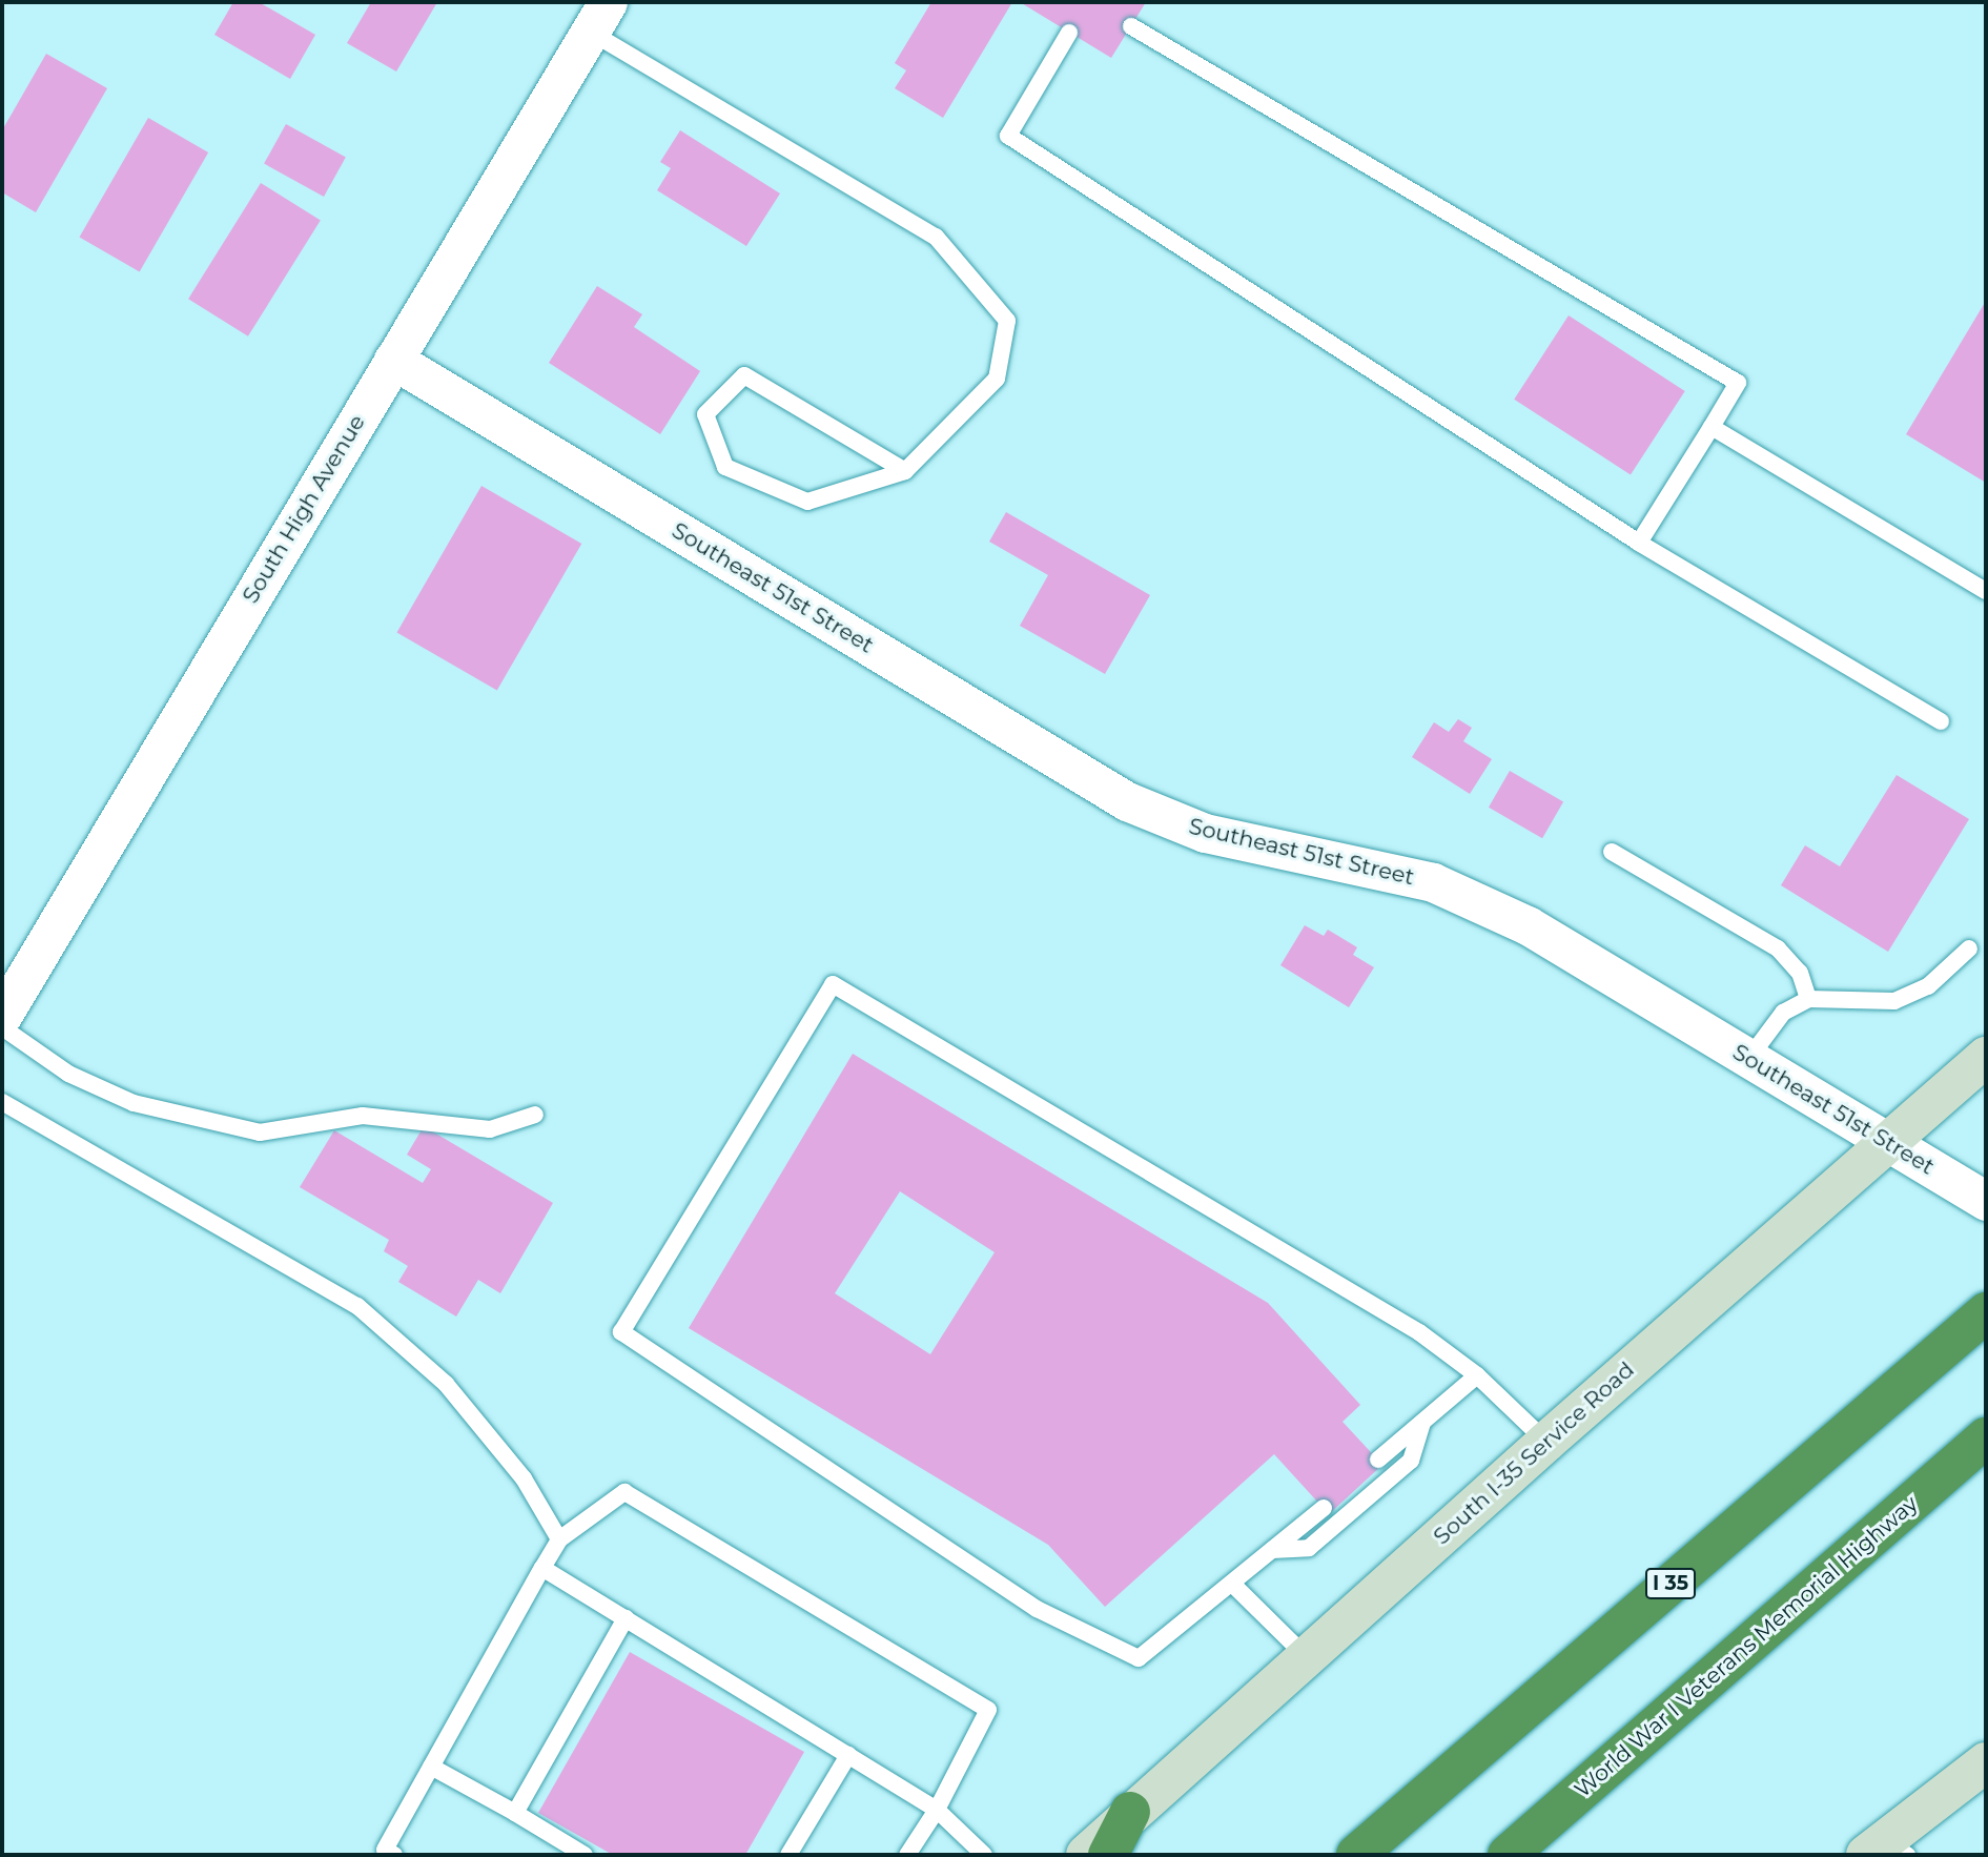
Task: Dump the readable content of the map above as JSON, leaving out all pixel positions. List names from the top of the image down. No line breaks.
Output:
{"streets":{"highway":["I 35","World War I Veterans Memorial Highway"],"main road":["South I-35 Service Road"],"street":["South High Avenue","Southeast 51st Street"]},"crossings":[["South High Avenue","Southeast 51st Street"],["Southeast 51st Street","South I-35 Service Road"]]}
